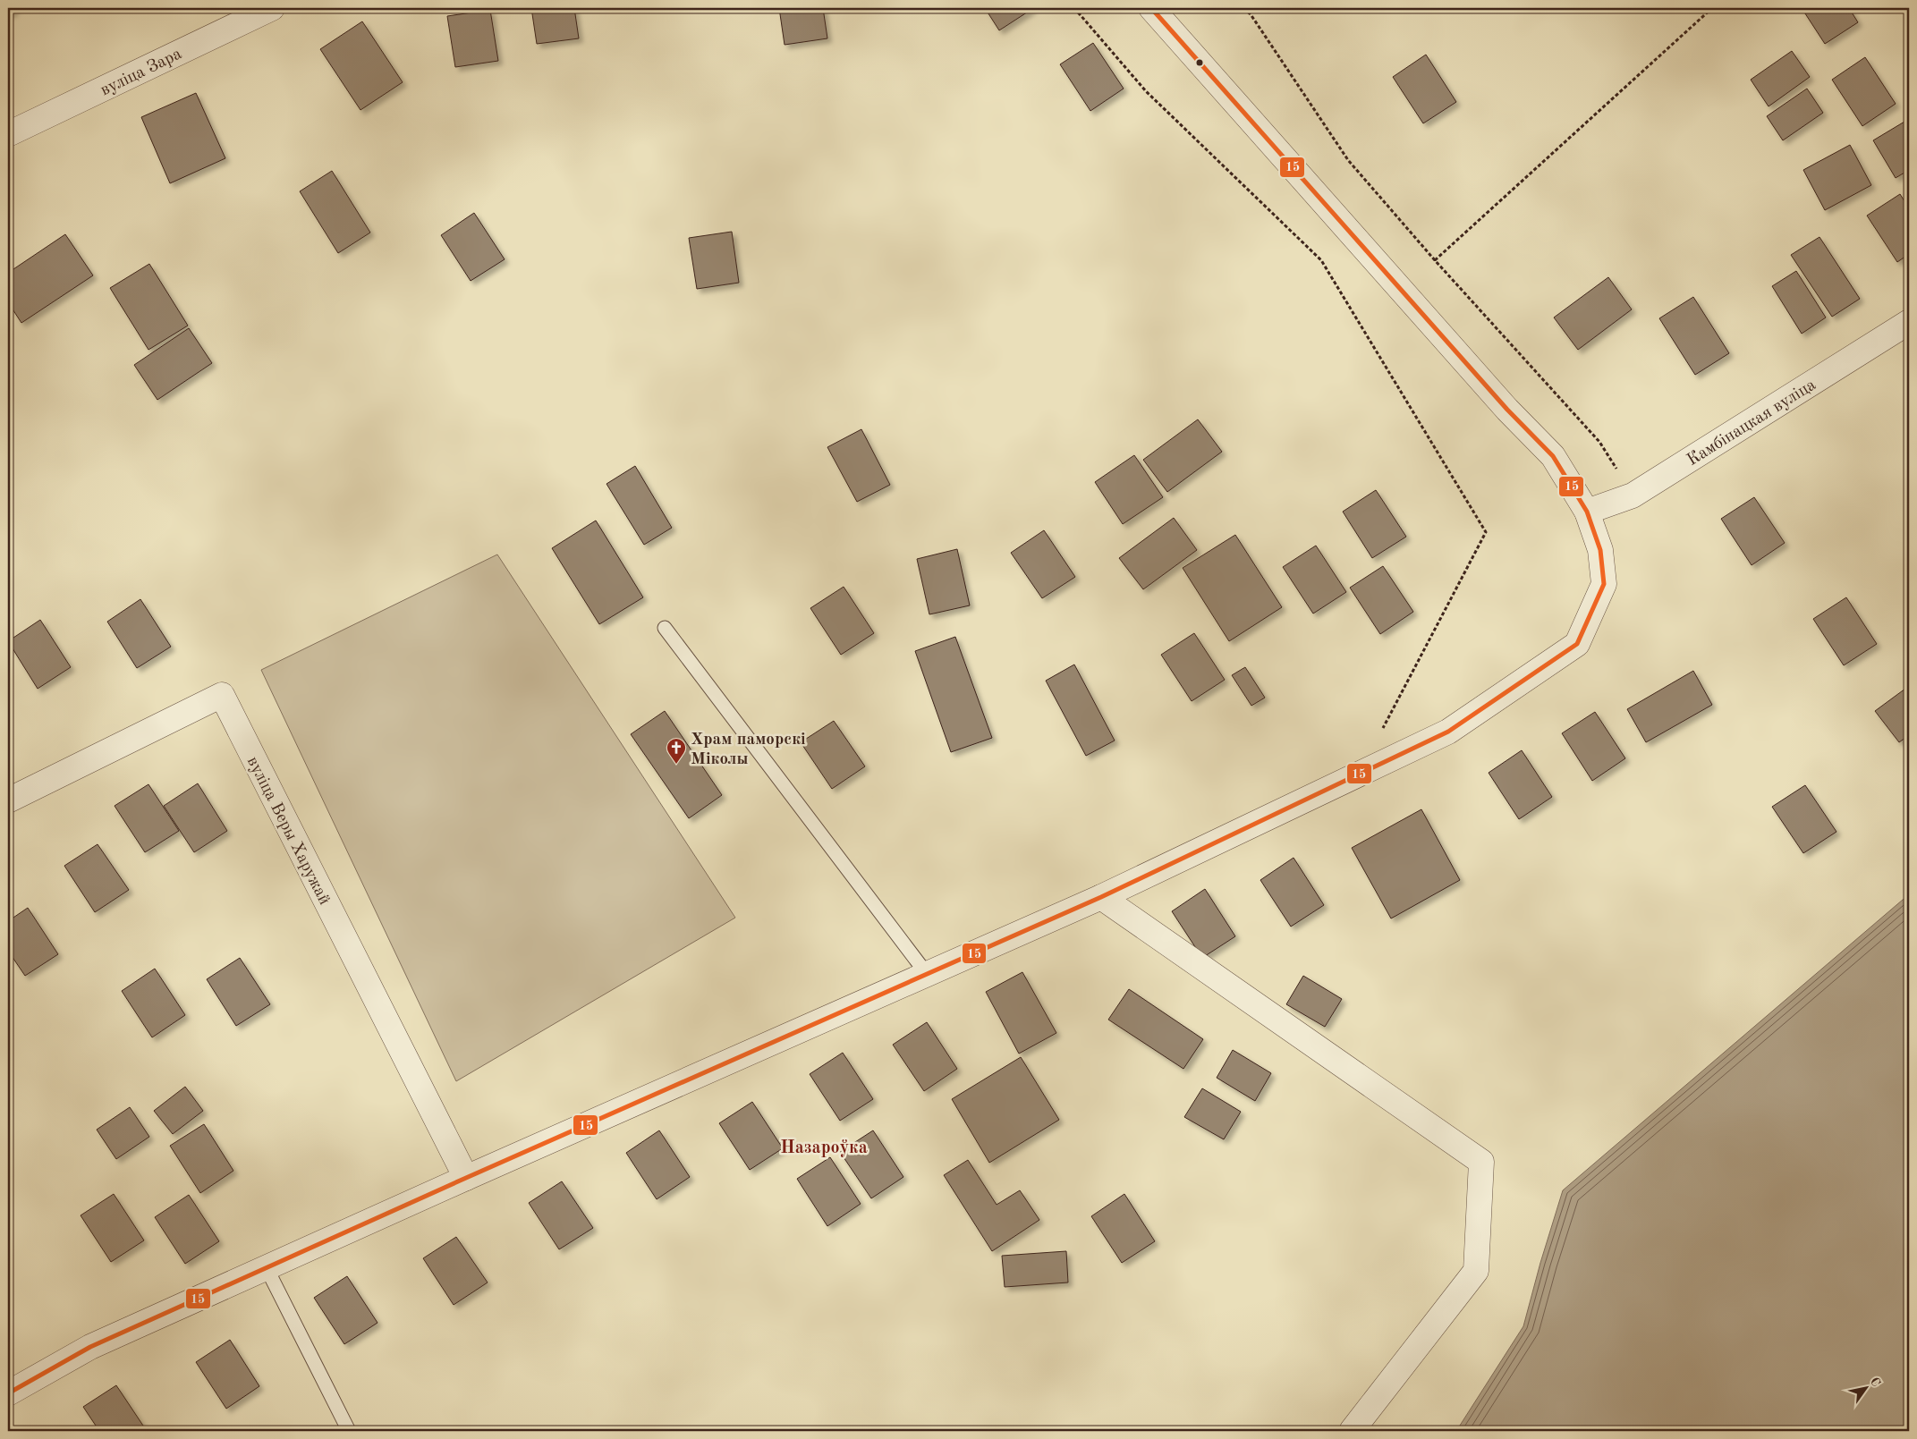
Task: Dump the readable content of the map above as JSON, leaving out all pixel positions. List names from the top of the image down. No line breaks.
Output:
{"streets":{"street":["вуліца Зара","Камбінацкая вуліца","вуліца Веры Харужай"]},"districts":["Назароўка"],"places":{"church":["Храм паморскі Міколы"]},"lines":["transit line 15"],"north":"top right"}
